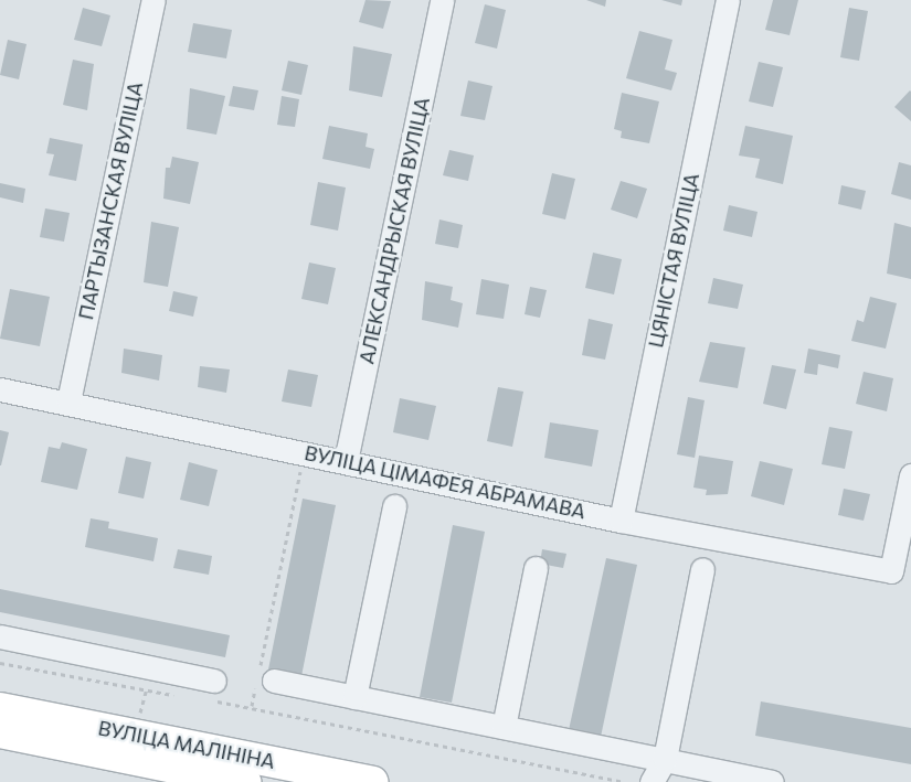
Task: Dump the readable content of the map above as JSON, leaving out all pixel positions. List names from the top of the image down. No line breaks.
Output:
{"streets":{"main road":["ВУЛІЦА МАЛІНІНА"],"street":["ПАРТЫЗАНСКАЯ ВУЛІЦА","АЛЕКСАНДРЫСКАЯ ВУЛІЦА","ЦЯНІСТАЯ ВУЛІЦА","ВУЛІЦА ЦІМАФЕЯ АБРАМАВА"]},"crossings":[["ПАРТЫЗАНСКАЯ ВУЛІЦА","ВУЛІЦА ЦІМАФЕЯ АБРАМАВА"],["АЛЕКСАНДРЫСКАЯ ВУЛІЦА","ВУЛІЦА ЦІМАФЕЯ АБРАМАВА"],["ЦЯНІСТАЯ ВУЛІЦА","ВУЛІЦА ЦІМАФЕЯ АБРАМАВА"]]}
